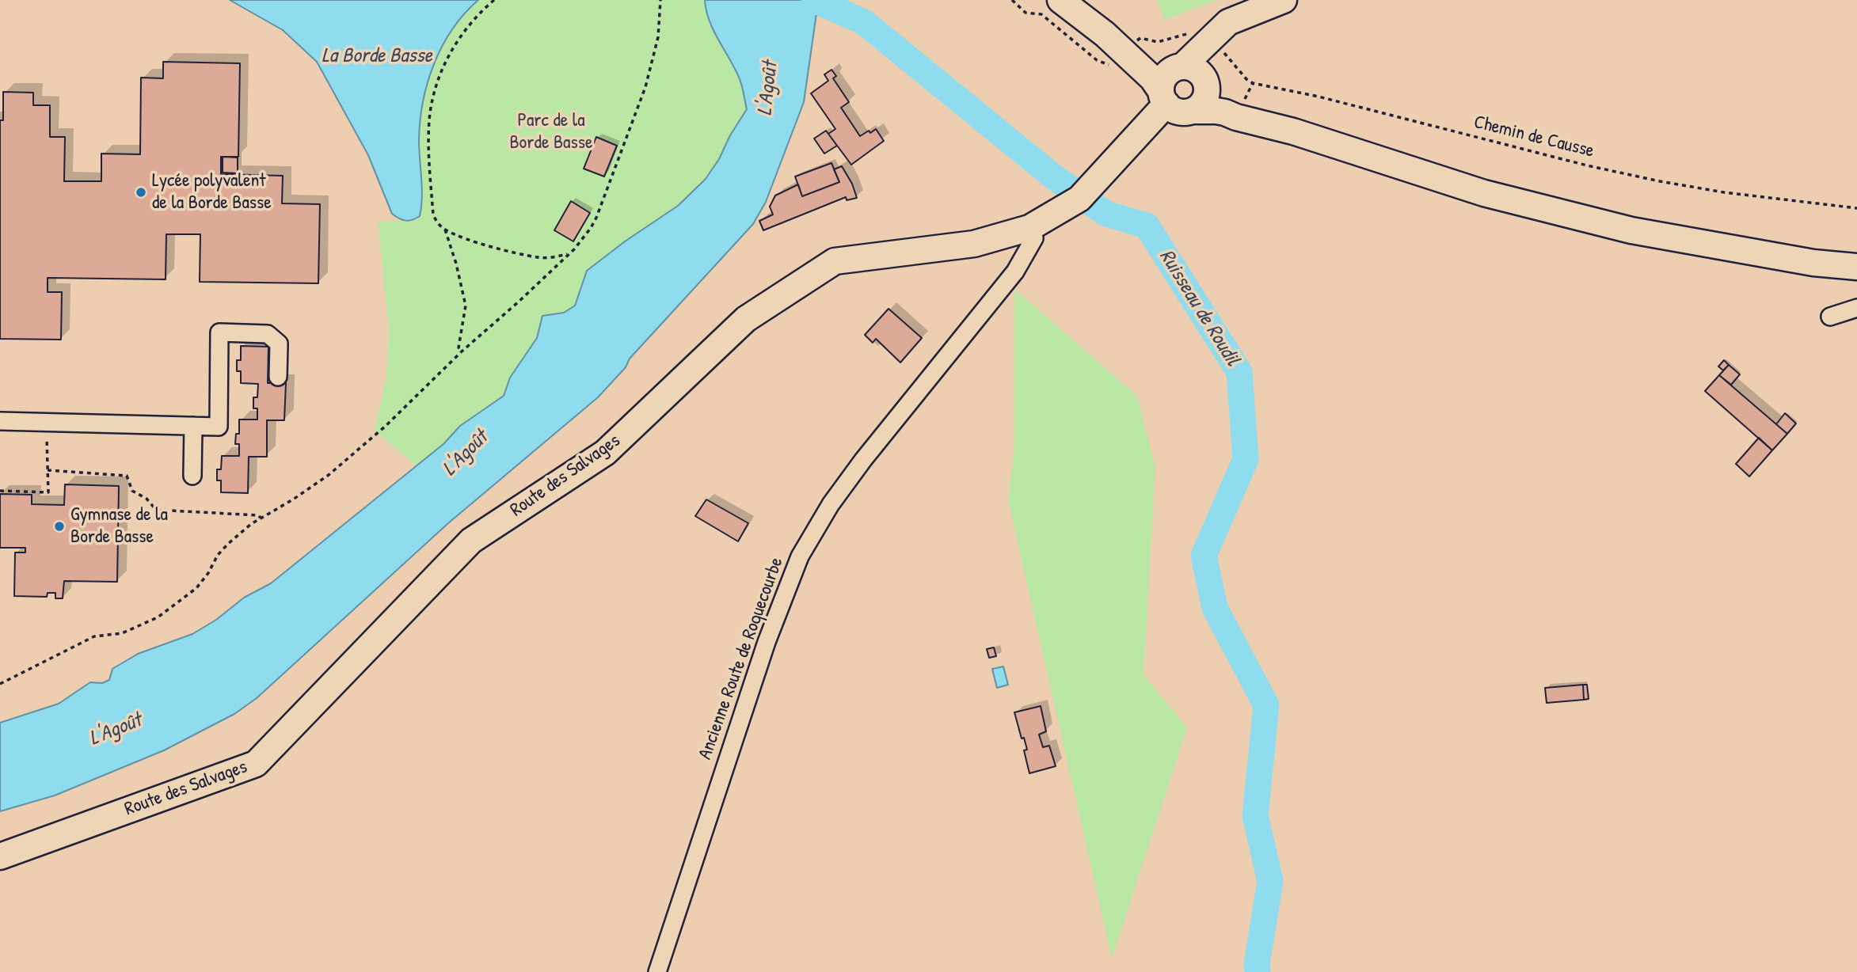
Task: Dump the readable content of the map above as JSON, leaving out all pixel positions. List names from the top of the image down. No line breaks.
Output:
{"streets":{"main road":["Route des Salvages"],"street":["Ancienne Route de Roquecourbe"],"path":["Chemin de Causse"]},"crossings":[["Route des Salvages","Ancienne Route de Roquecourbe"]],"water":["La Borde Basse","L'Agoût","Ruisseau de Roudil"],"parks":["Parc de la Borde Basse"],"places":["Lycée polyvalent de la Borde Basse","Gymnase de la Borde Basse"]}
